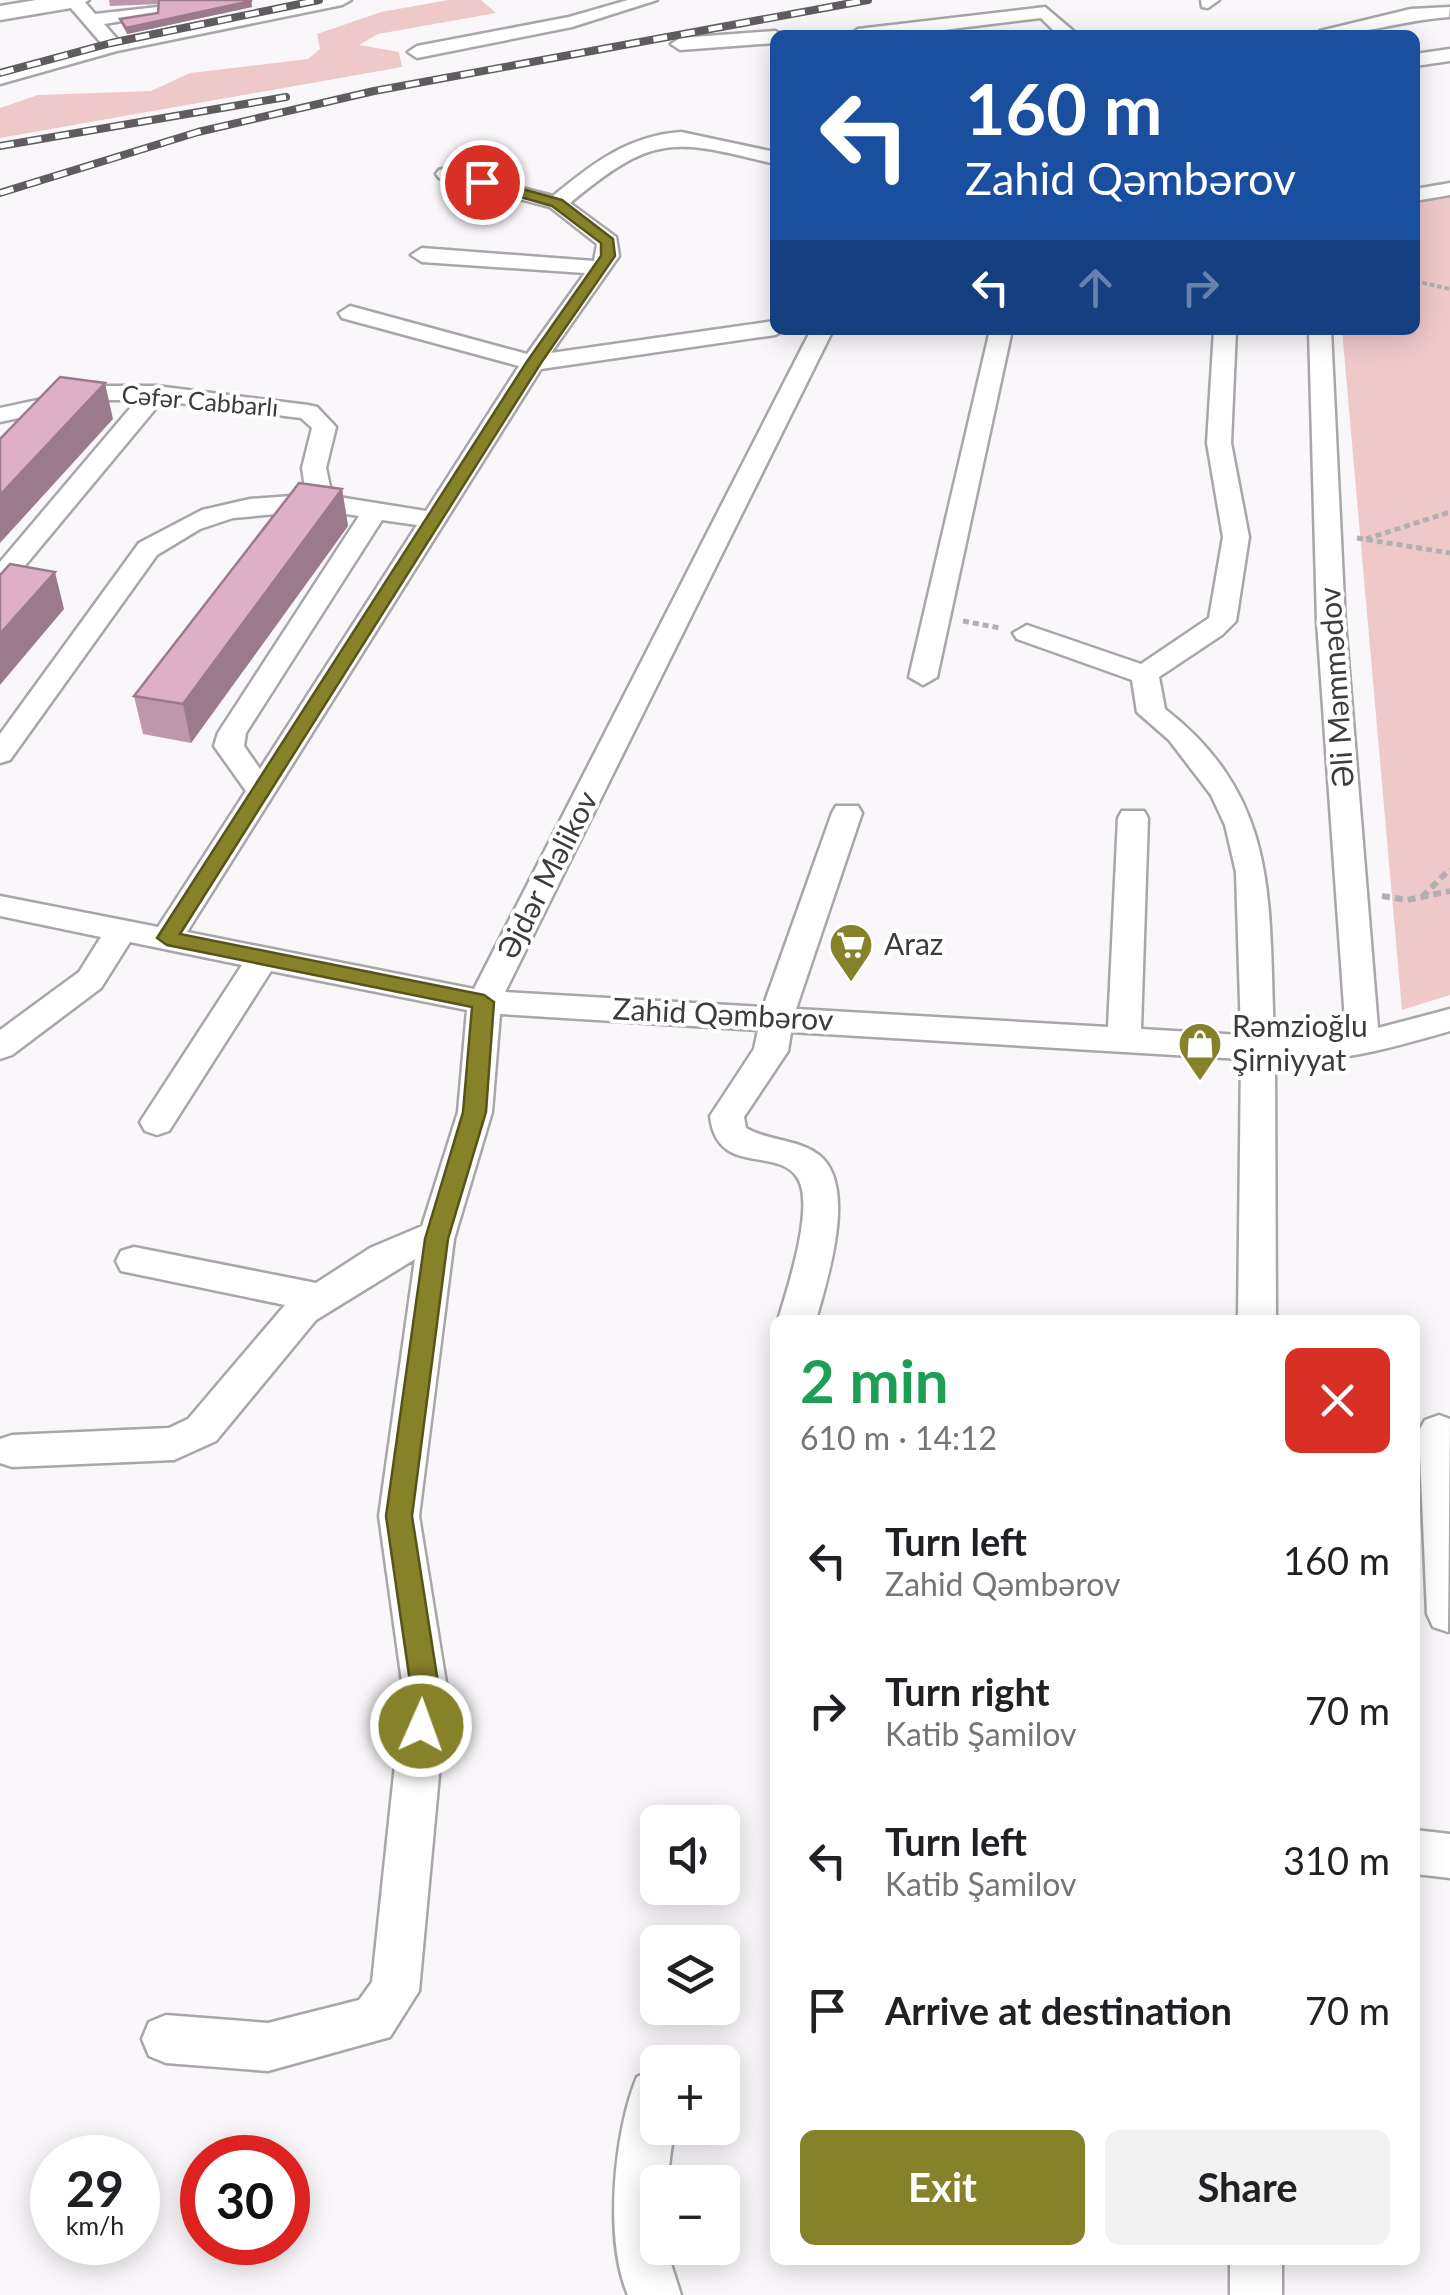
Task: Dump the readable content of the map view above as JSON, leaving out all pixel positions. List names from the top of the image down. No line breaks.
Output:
{"streets":{"street":["Cəfər Cabbarlı","Əli Məmmədov","Əjdər Məlikov","Zahid Qəmbərov"]},"crossings":[["Əli Məmmədov","Zahid Qəmbərov"],["Əjdər Məlikov","Zahid Qəmbərov"]],"places":{"supermarket":["Araz"],"shop":["Rəmzioğlu Şirniyyat"]},"page":{"turn":["160 m","Zahid Qəmbərov"],"heading":["2 min","610 m · 14:12"],"list":[{"name":"Turn left","note":"Zahid Qəmbərov","value":"160 m"},{"name":"Turn right","note":"Katib Şamilov","value":"70 m"},{"name":"Turn left","note":"Katib Şamilov","value":"310 m"},{"name":"Arrive at destination","value":"70 m"}],"map_buttons":["+","−"],"buttons":["Exit","Share"],"speed":"29 km/h","limit":"30"}}
